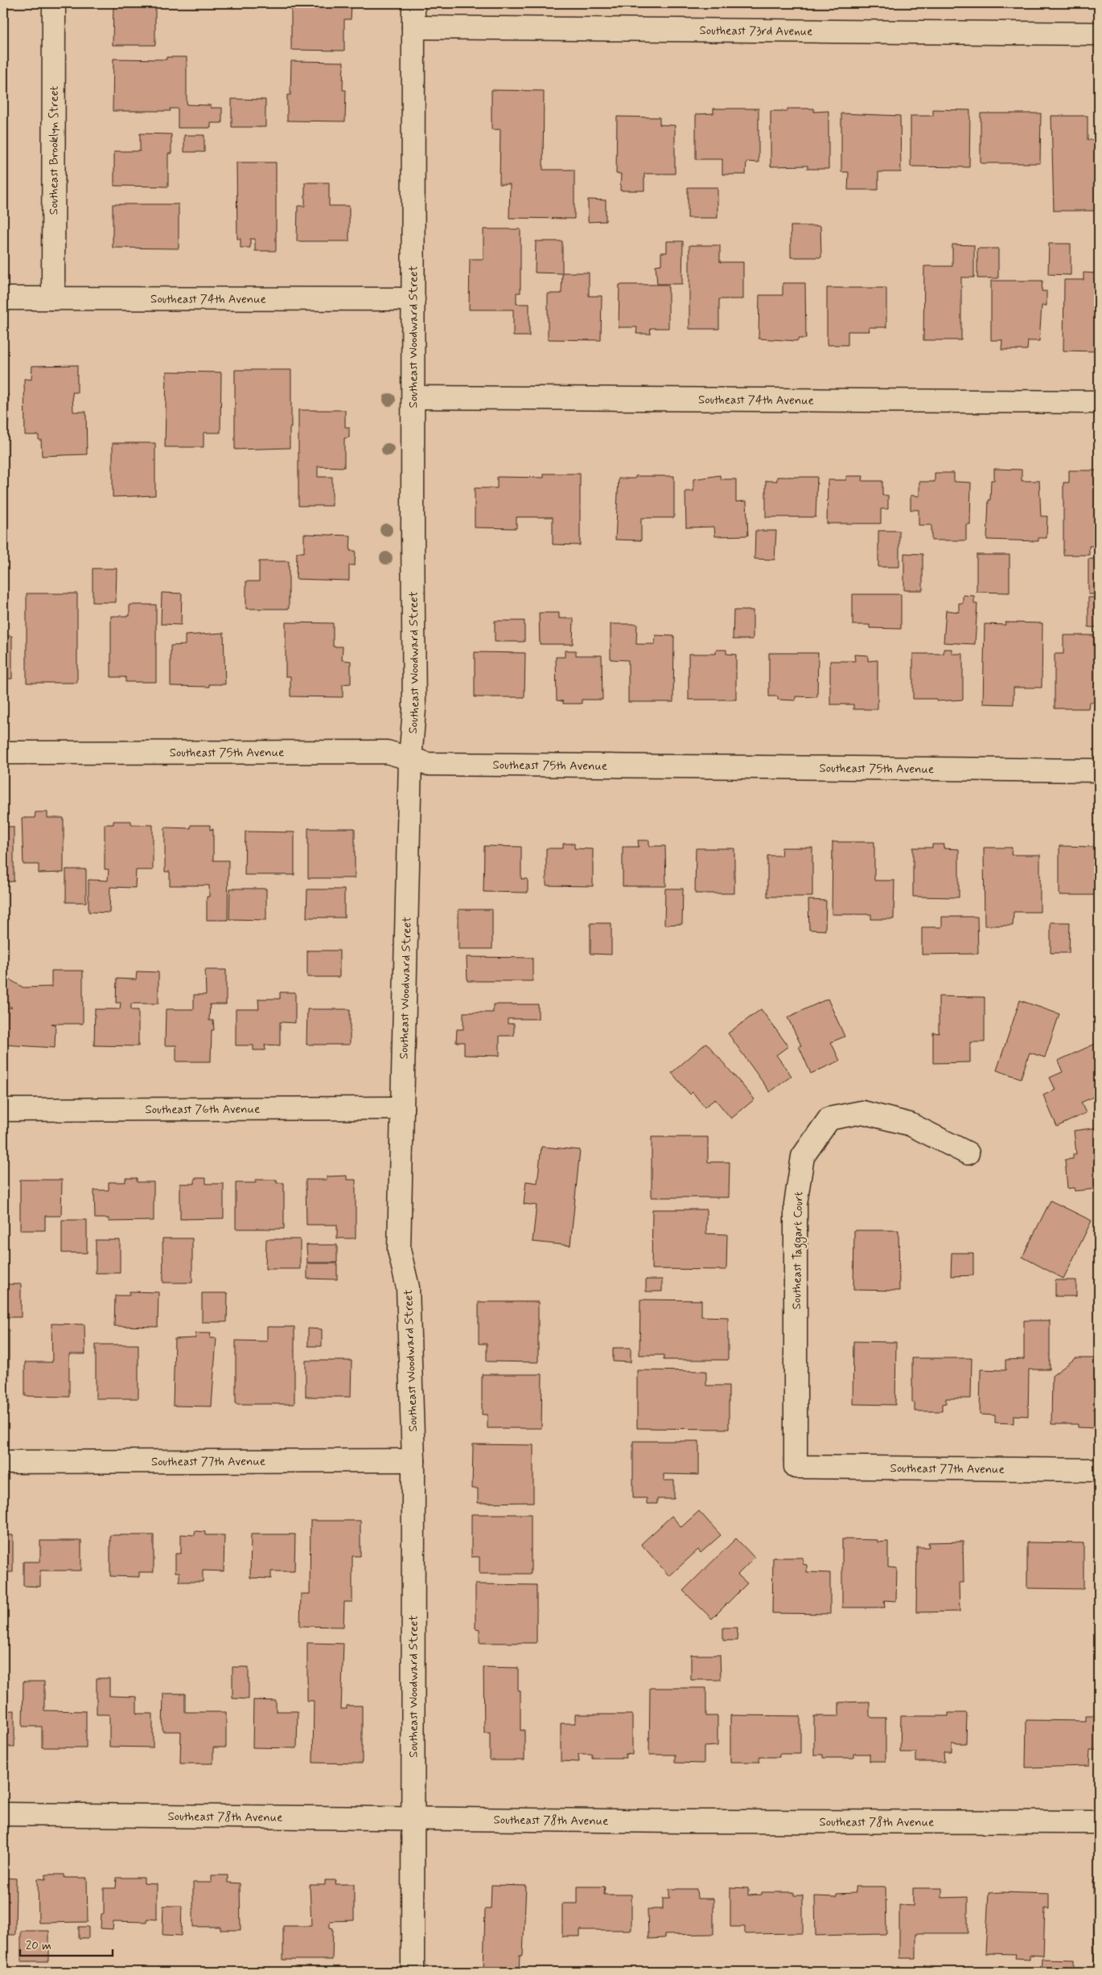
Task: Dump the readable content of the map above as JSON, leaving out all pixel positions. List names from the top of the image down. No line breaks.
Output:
{"streets":{"street":["Southeast 73rd Avenue","Southeast Brooklyn Street","Southeast 74th Avenue","Southeast Woodward Street","Southeast 75th Avenue","Southeast 76th Avenue","Southeast Taggart Court","Southeast 77th Avenue","Southeast 78th Avenue"]},"crossings":[["Southeast 73rd Avenue","Southeast Woodward Street"],["Southeast Brooklyn Street","Southeast 74th Avenue"],["Southeast 74th Avenue","Southeast Woodward Street"],["Southeast Woodward Street","Southeast 75th Avenue"],["Southeast Woodward Street","Southeast 76th Avenue"],["Southeast Woodward Street","Southeast 77th Avenue"],["Southeast Woodward Street","Southeast 78th Avenue"],["Southeast Taggart Court","Southeast 77th Avenue"]],"scale_bar":"20 m"}
